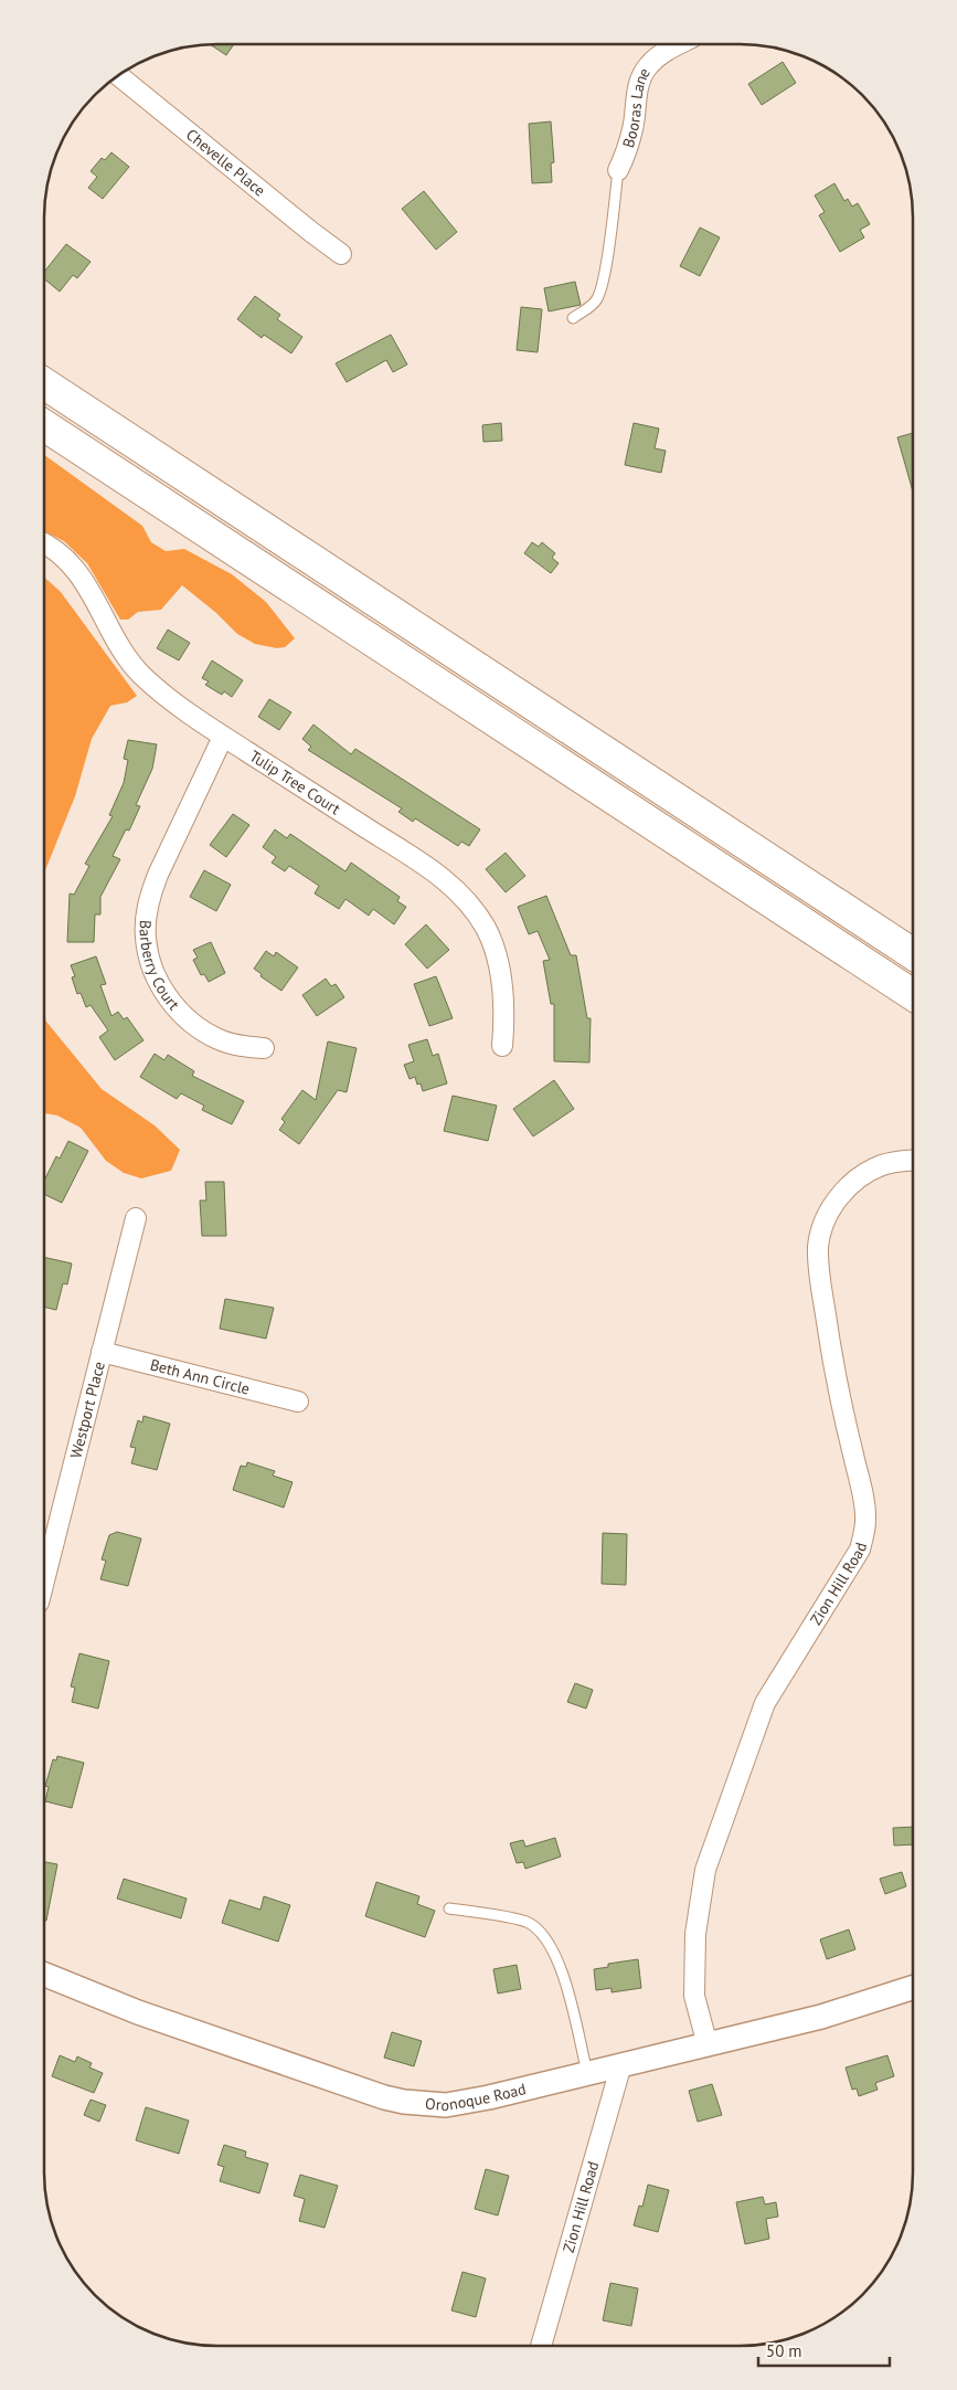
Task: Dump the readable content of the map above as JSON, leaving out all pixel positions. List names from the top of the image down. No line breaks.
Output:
{"streets":{"street":["Booras Lane","Chevelle Place","Tulip Tree Court","Barberry Court","Beth Ann Circle","Westport Place","Zion Hill Road","Oronoque Road"]},"crossings":[["Tulip Tree Court","Barberry Court"],["Beth Ann Circle","Westport Place"],["Zion Hill Road","Oronoque Road"]],"scale_bar":"50 m"}
